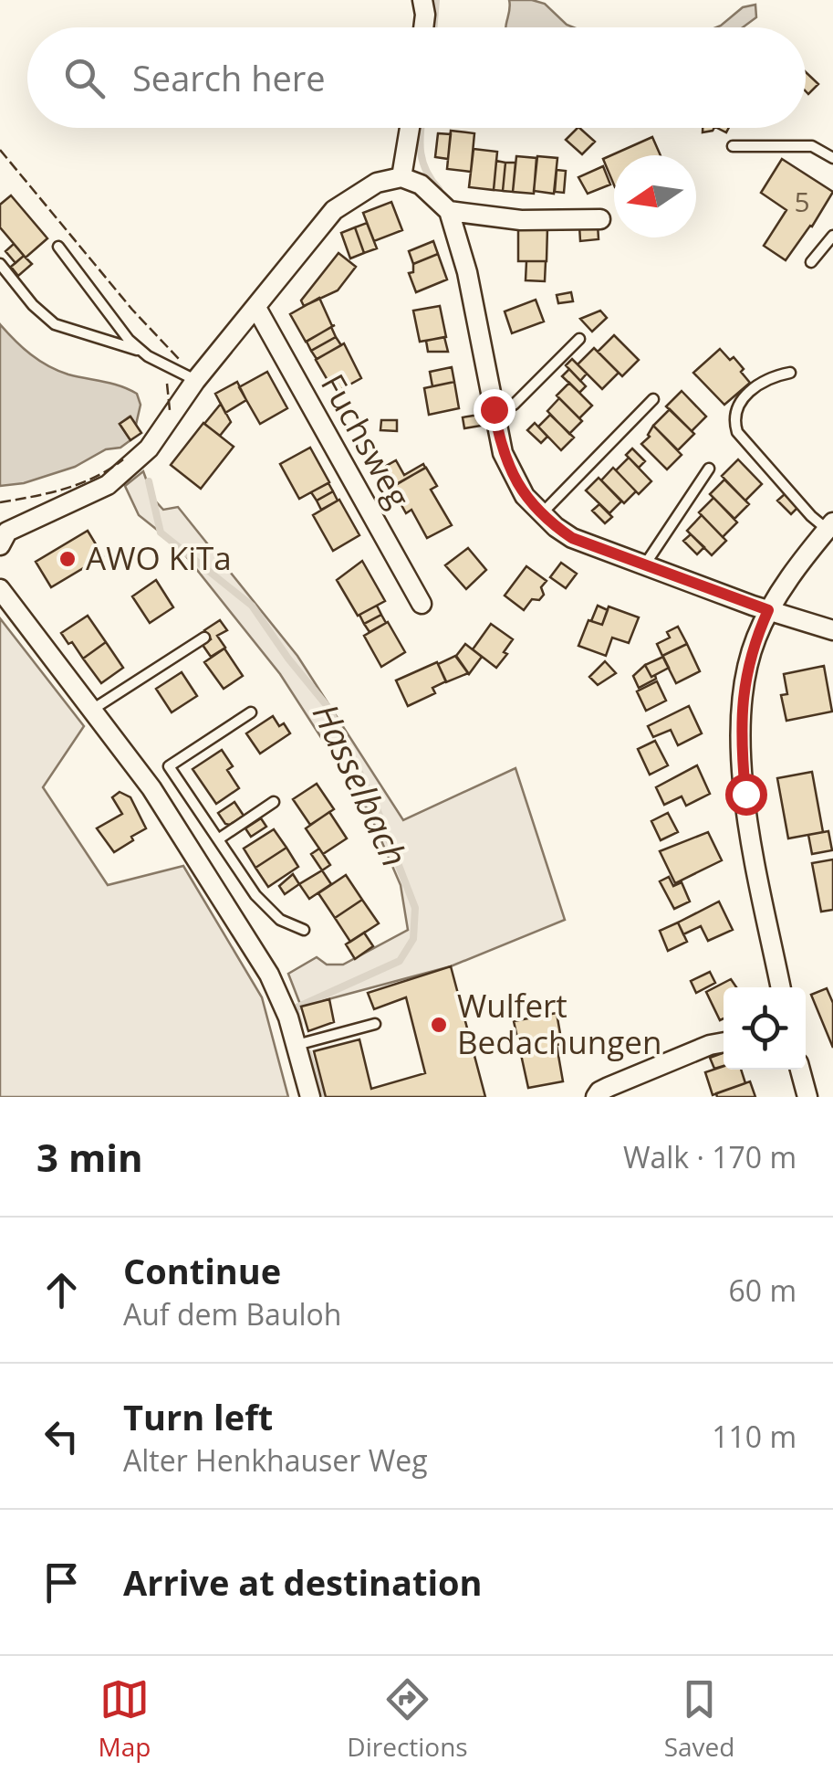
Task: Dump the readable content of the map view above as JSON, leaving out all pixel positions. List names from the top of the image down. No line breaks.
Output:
{"streets":{"street":["Fuchsweg"]},"water":["Hasselbach"],"places":["AWO KiTa","Wulfert Bedachungen"],"house_numbers":["5"],"north":"left","page":{"search":"Search here","heading":["3 min","Walk · 170 m"],"list":[["Continue","Auf dem Bauloh","60 m"],["Turn left","Alter Henkhauser Weg","110 m"],"Arrive at destination"],"nav":["Map","Directions","Saved"]}}
